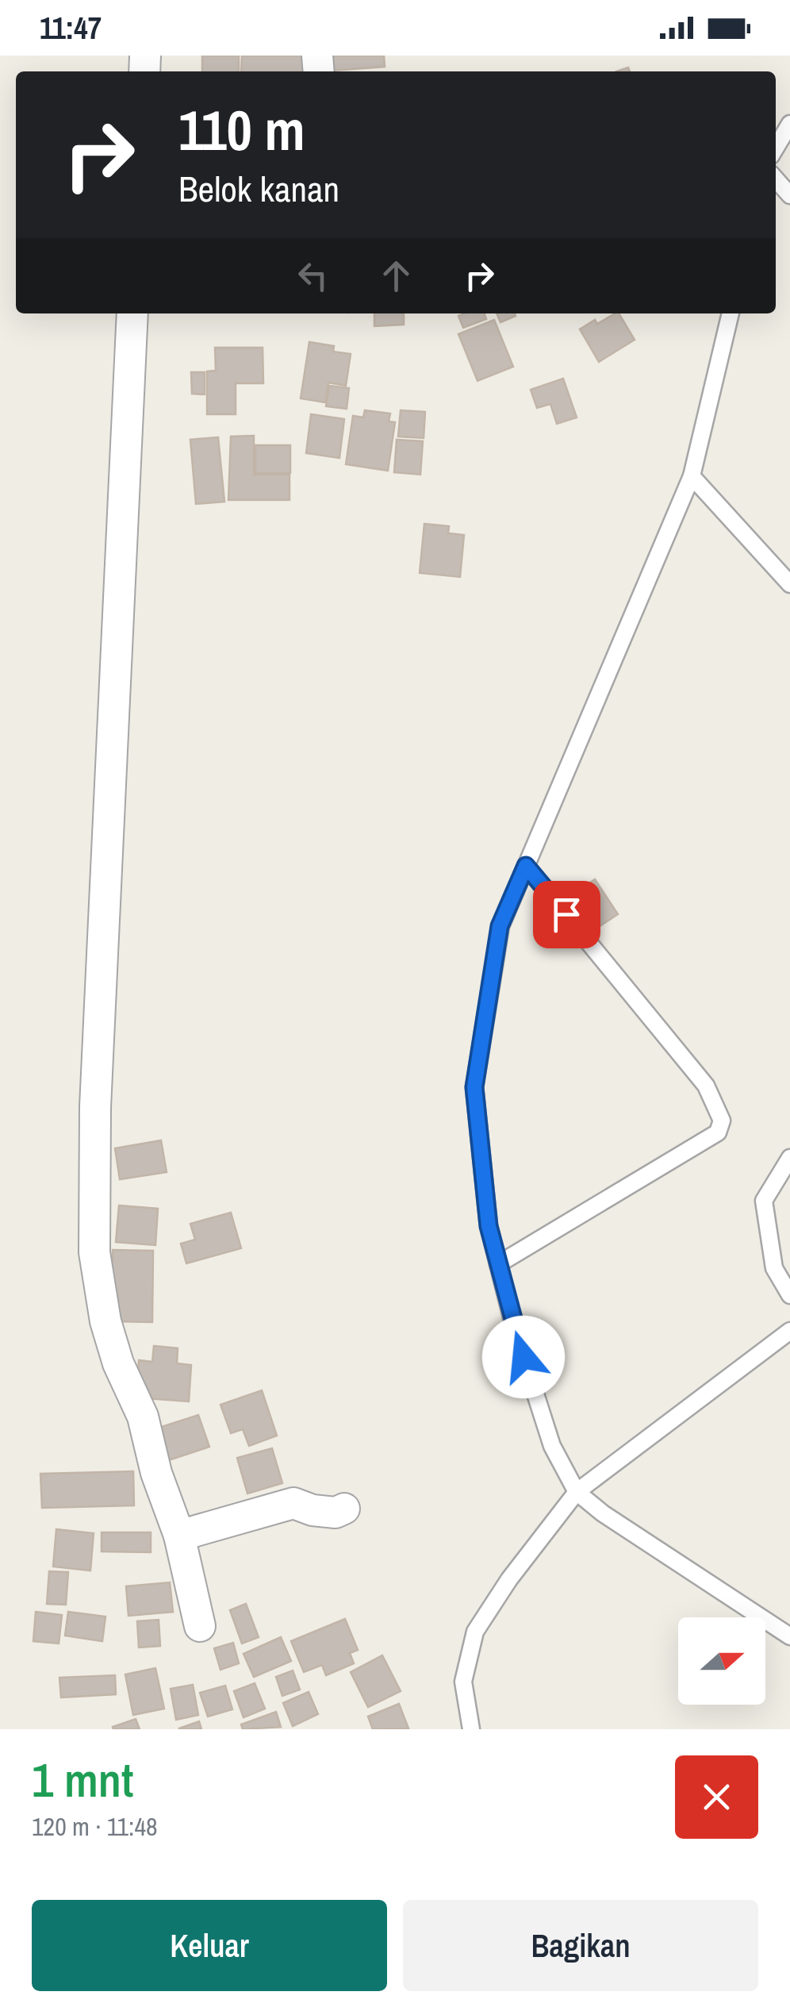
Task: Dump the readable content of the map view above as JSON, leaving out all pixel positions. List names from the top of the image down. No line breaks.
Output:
{"north":"right","page":{"status":"11:47","turn":["110 m","Belok kanan"],"heading":["1 mnt","120 m · 11:48"],"buttons":["Keluar","Bagikan"]}}
